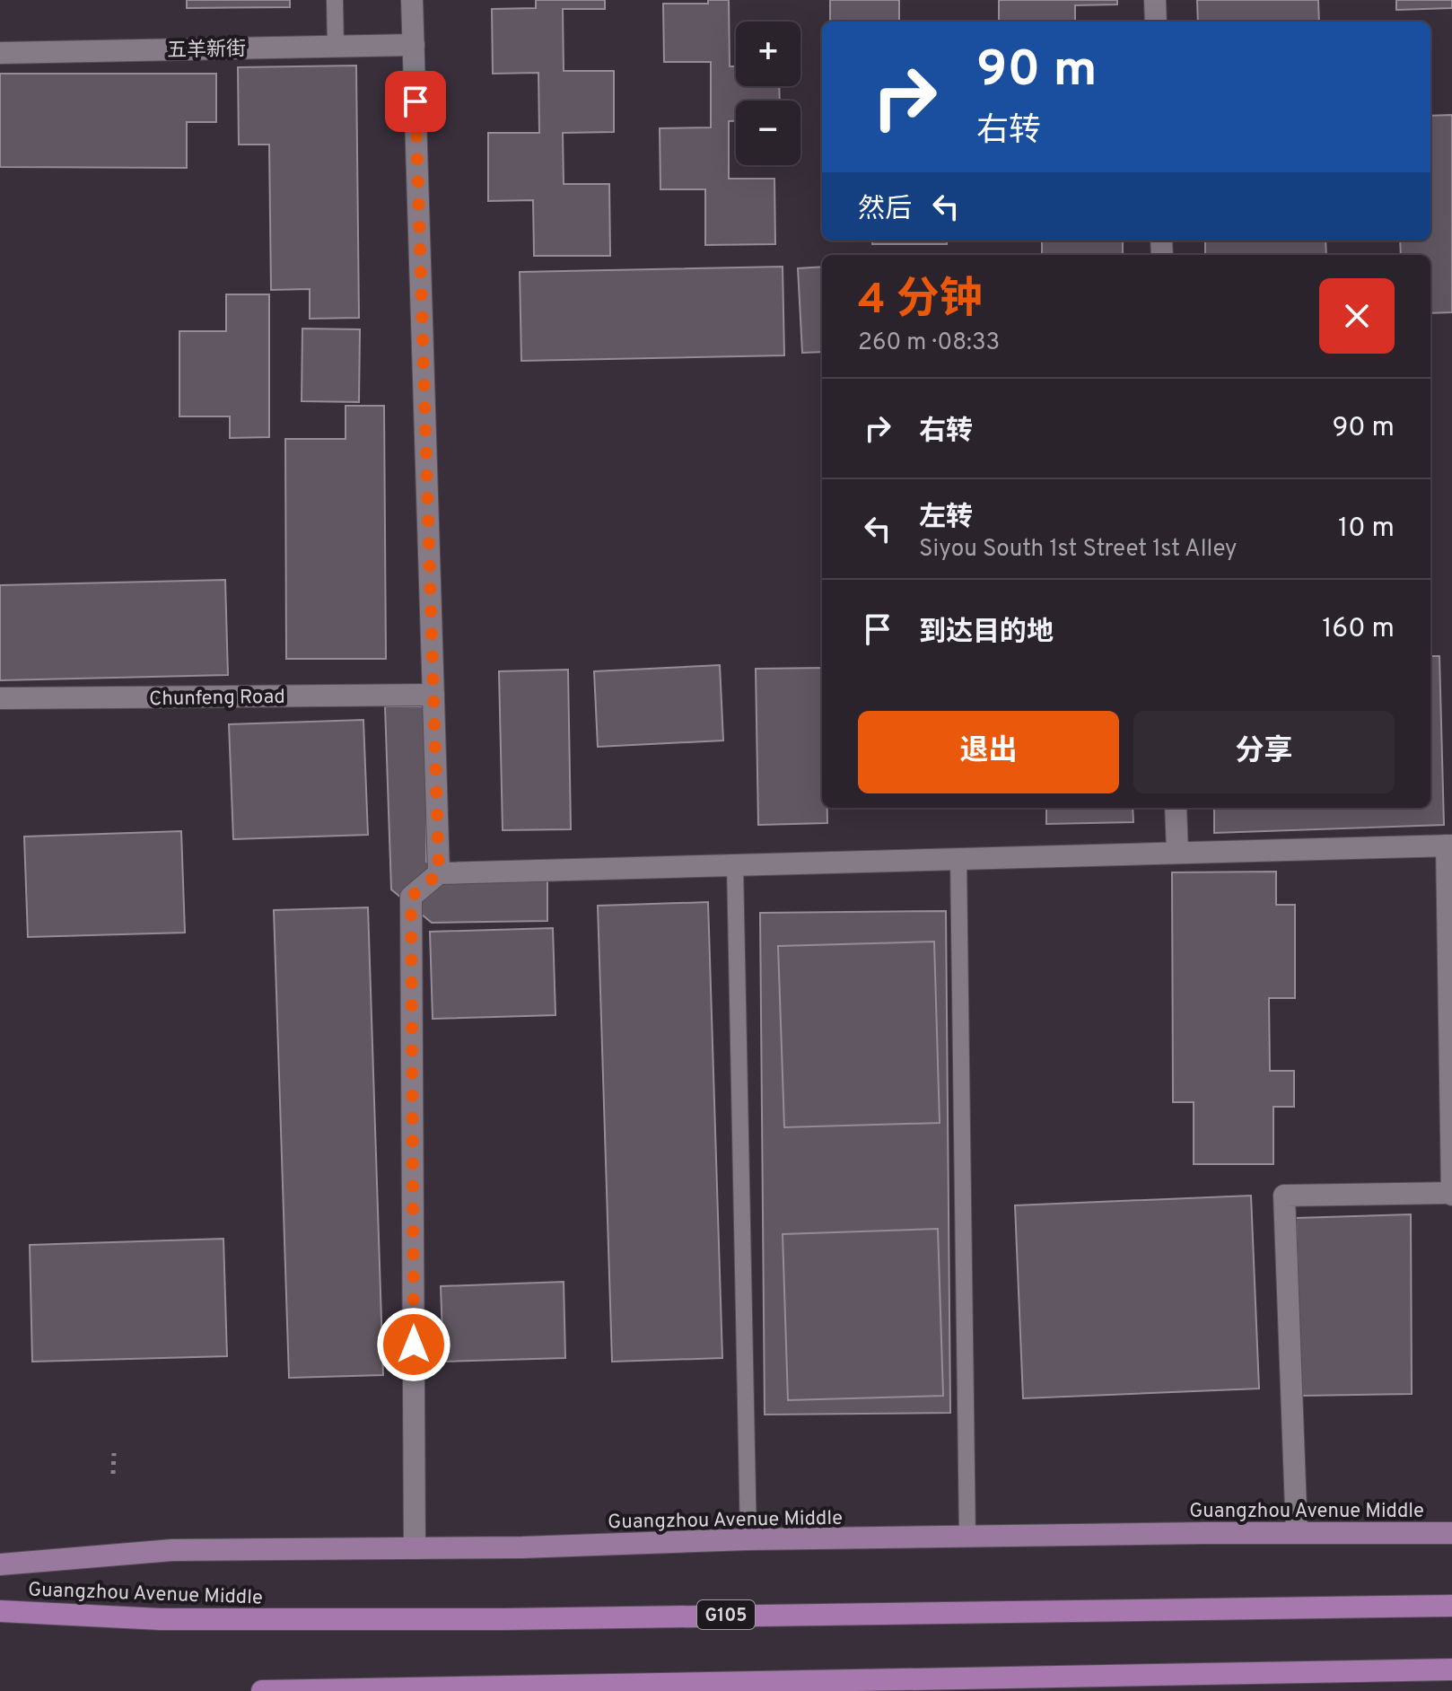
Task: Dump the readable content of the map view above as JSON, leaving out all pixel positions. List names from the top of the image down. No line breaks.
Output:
{"streets":{"highway":["Guangzhou Avenue Middle","G105"],"street":["五羊新街","Chunfeng Road"]},"page":{"map_buttons":["+","−"],"turn":["90 m","右转"],"then":"然后","heading":["4 分钟","260 m · 08:33"],"list":[{"name":"右转","value":"90 m"},{"name":"左转","note":"Siyou South 1st Street 1st Alley","value":"10 m"},{"name":"到达目的地","value":"160 m"}],"buttons":["退出","分享"]}}
